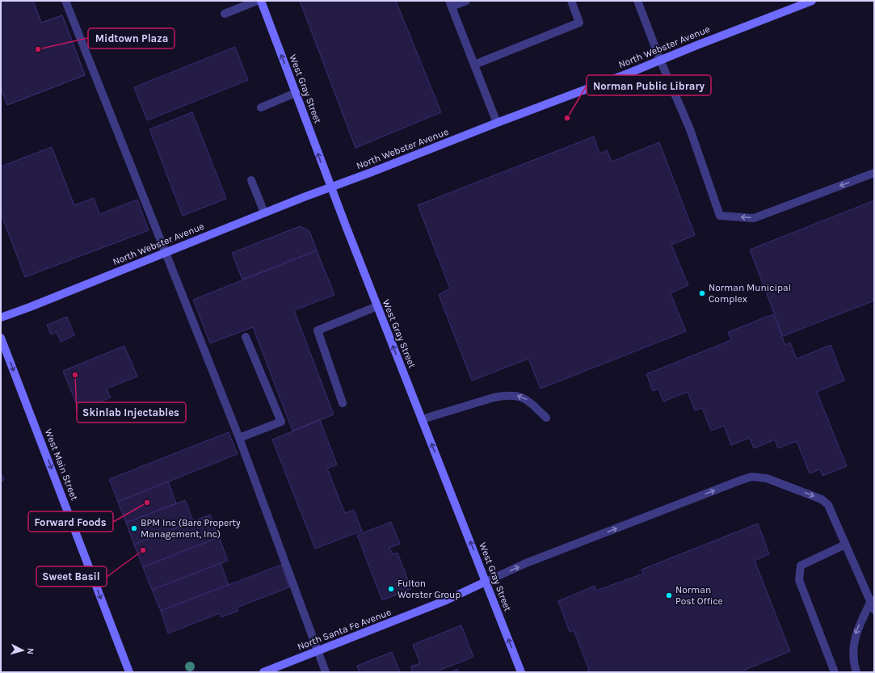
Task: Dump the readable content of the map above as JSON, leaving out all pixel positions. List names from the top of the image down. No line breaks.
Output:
{"streets":{"street":["North Webster Avenue","West Gray Street","West Main Street","North Santa Fe Avenue"]},"crossings":[["North Webster Avenue","West Gray Street"],["West Gray Street","North Santa Fe Avenue"]],"one_way":["West Gray Street","West Main Street"],"places":["Midtown Plaza","Norman Public Library","Norman Municipal Complex","Skinlab Injectables","Forward Foods","BPM Inc (Bare Property Management, Inc)","Sweet Basil","Fulton Worster Group","Norman Post Office"],"north":"right"}
